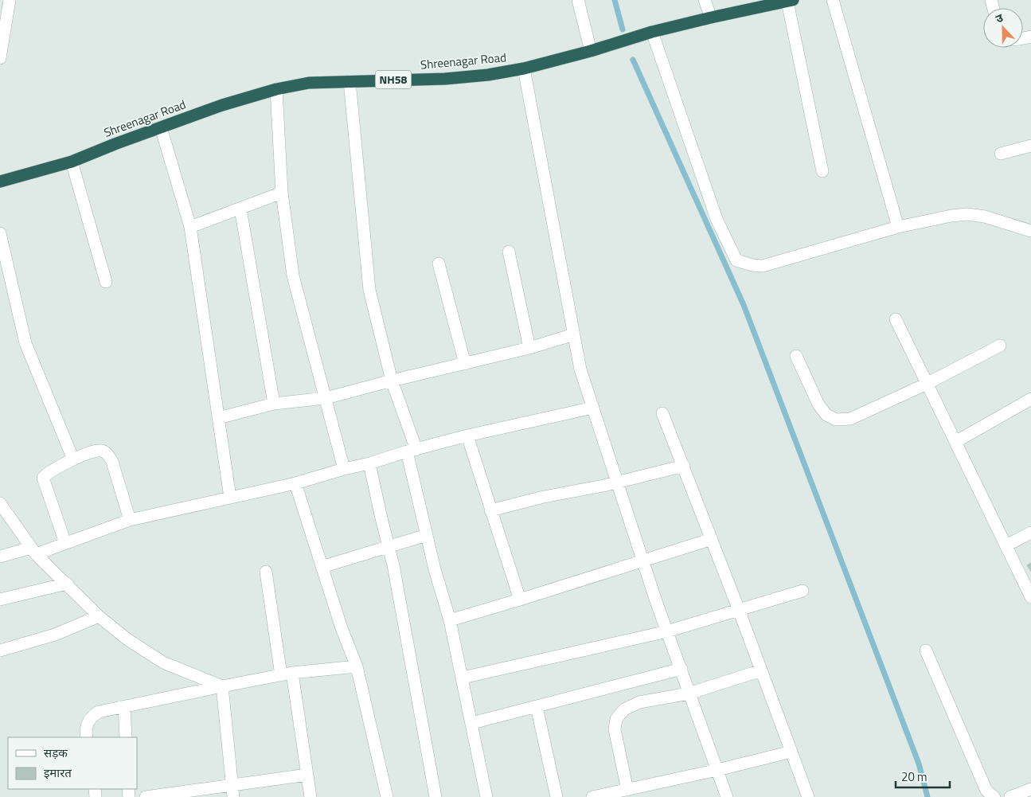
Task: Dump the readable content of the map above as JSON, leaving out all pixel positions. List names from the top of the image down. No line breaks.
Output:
{"streets":{"highway":["Shreenagar Road","NH58"]},"legend":["सड़क","इमारत"],"scale_bar":"20 m","north":"top"}
